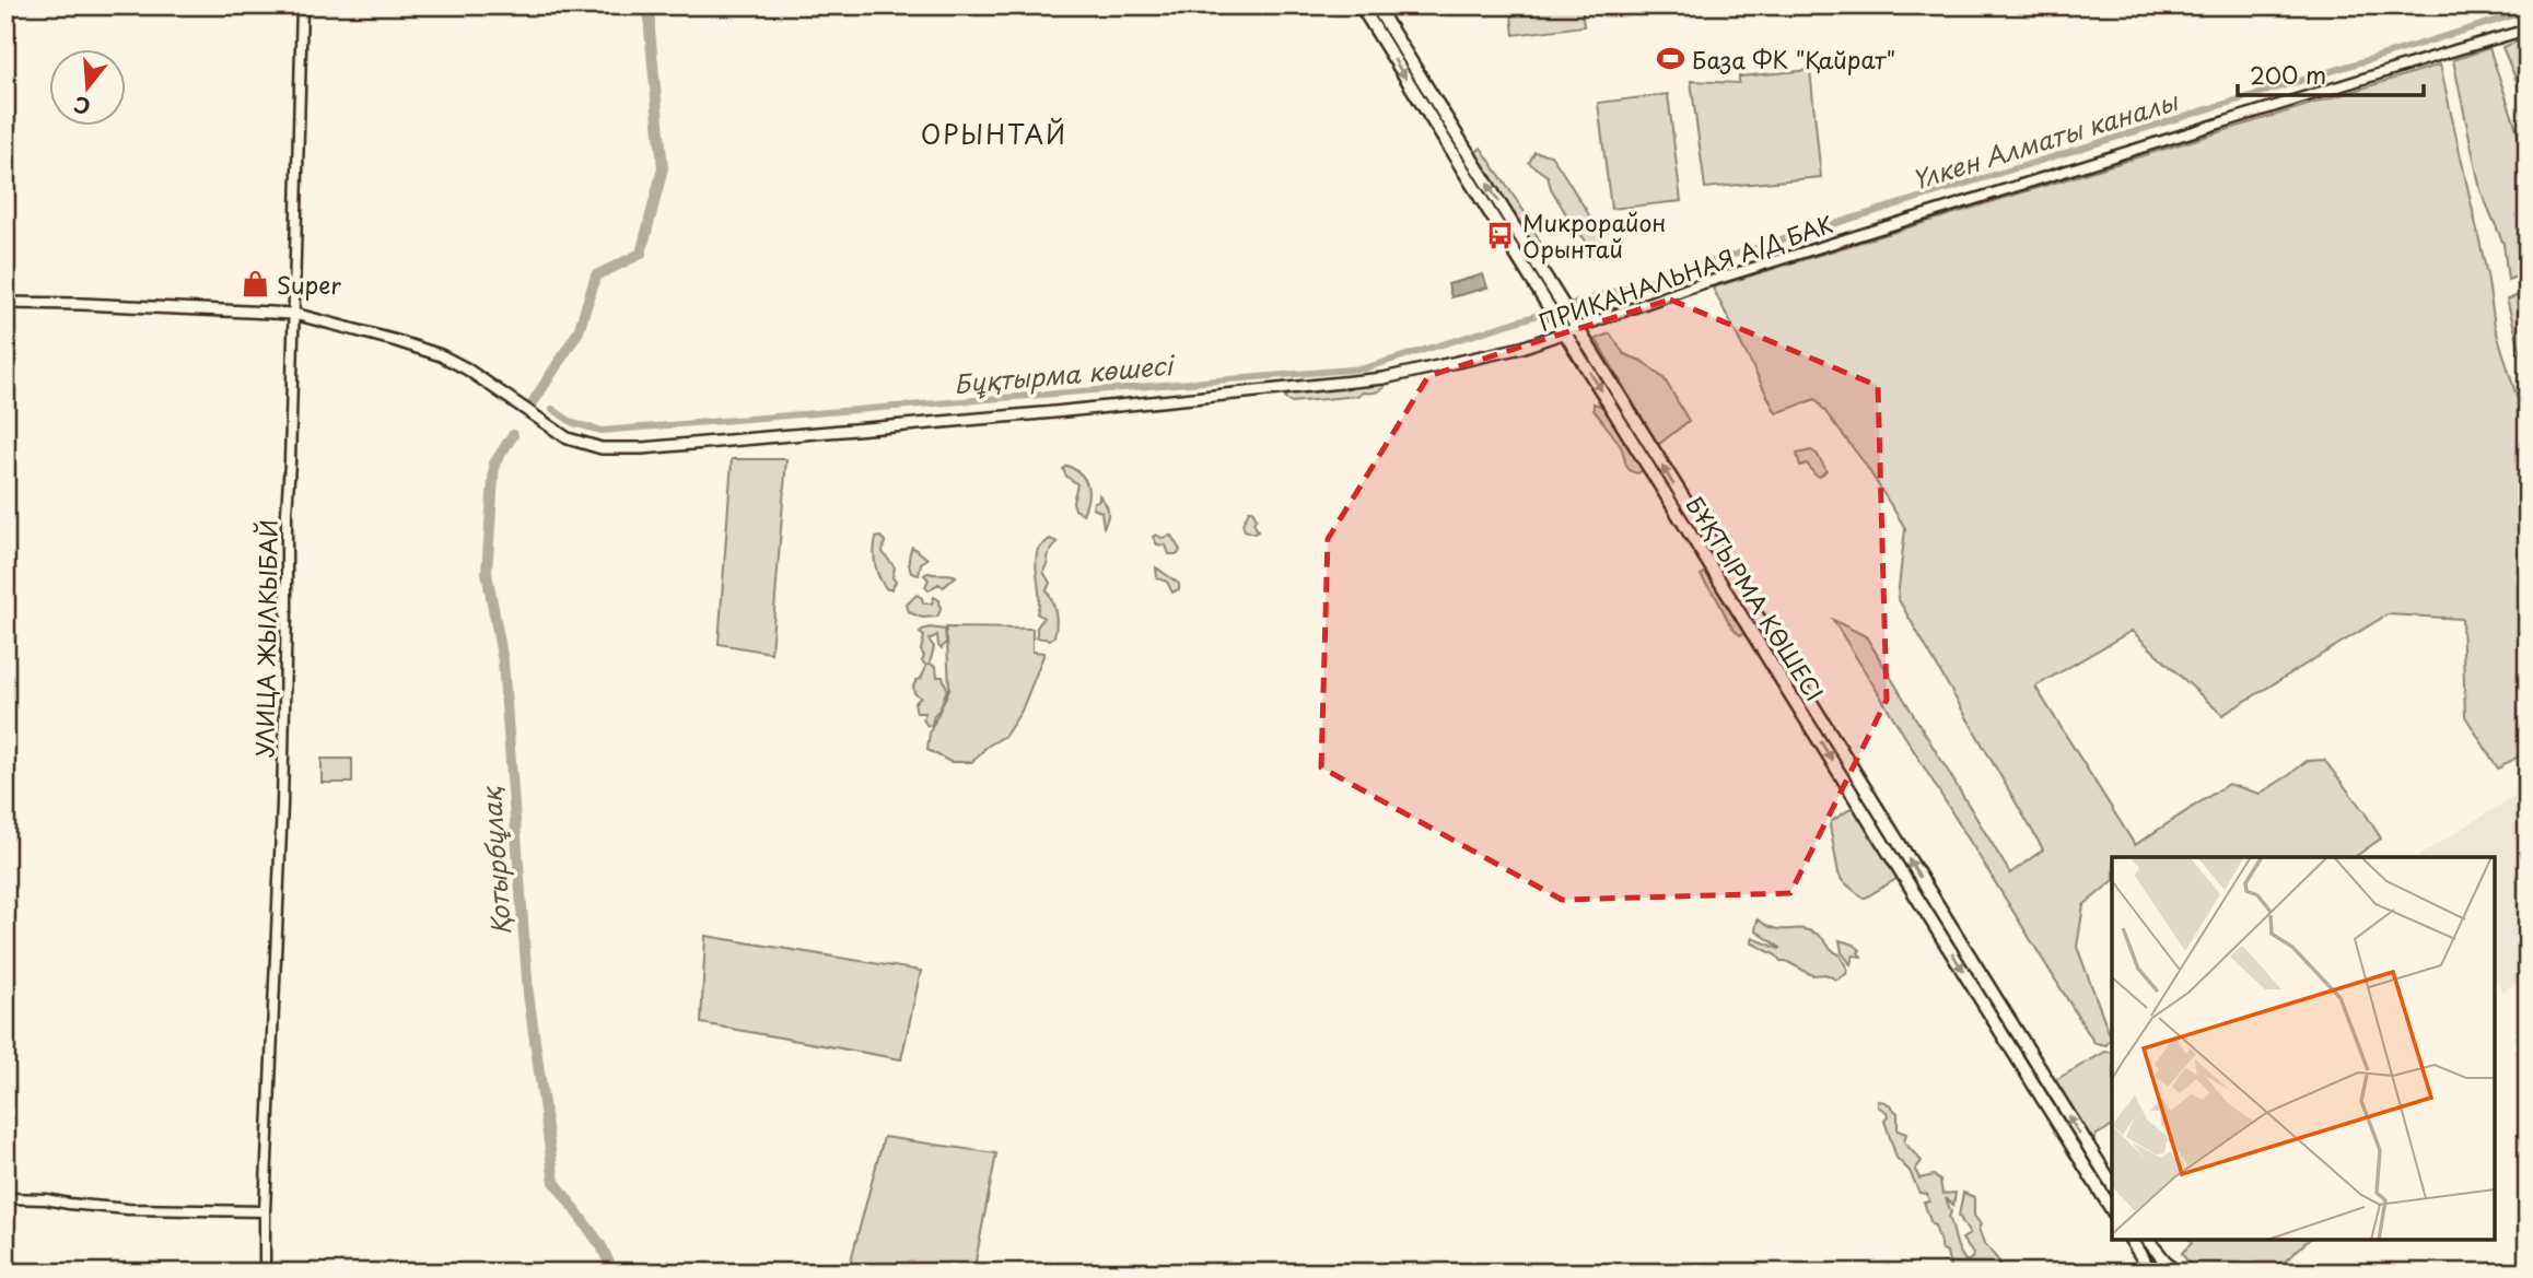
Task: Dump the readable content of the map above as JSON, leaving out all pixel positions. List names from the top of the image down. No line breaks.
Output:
{"streets":{"main road":["ПРИКАНАЛЬНАЯ А/Д БАК","БҰҚТЫРМА КӨШЕСІ"],"street":["УЛИЦА ЖЫЛКЫБАЙ"]},"crossings":[["ПРИКАНАЛЬНАЯ А/Д БАК","БҰҚТЫРМА КӨШЕСІ"],["ПРИКАНАЛЬНАЯ А/Д БАК","УЛИЦА ЖЫЛКЫБАЙ"]],"districts":["ОРЫНТАЙ"],"water":["Үлкен Алматы каналы","Бұқтырма көшесі","Қотырбұлақ"],"places":{"sports":["База ФК \"Қайрат\""],"bus stop":["Микрорайон Орынтай"],"shop":["Super"]},"scale_bar":"200 m","north":"bottom"}
